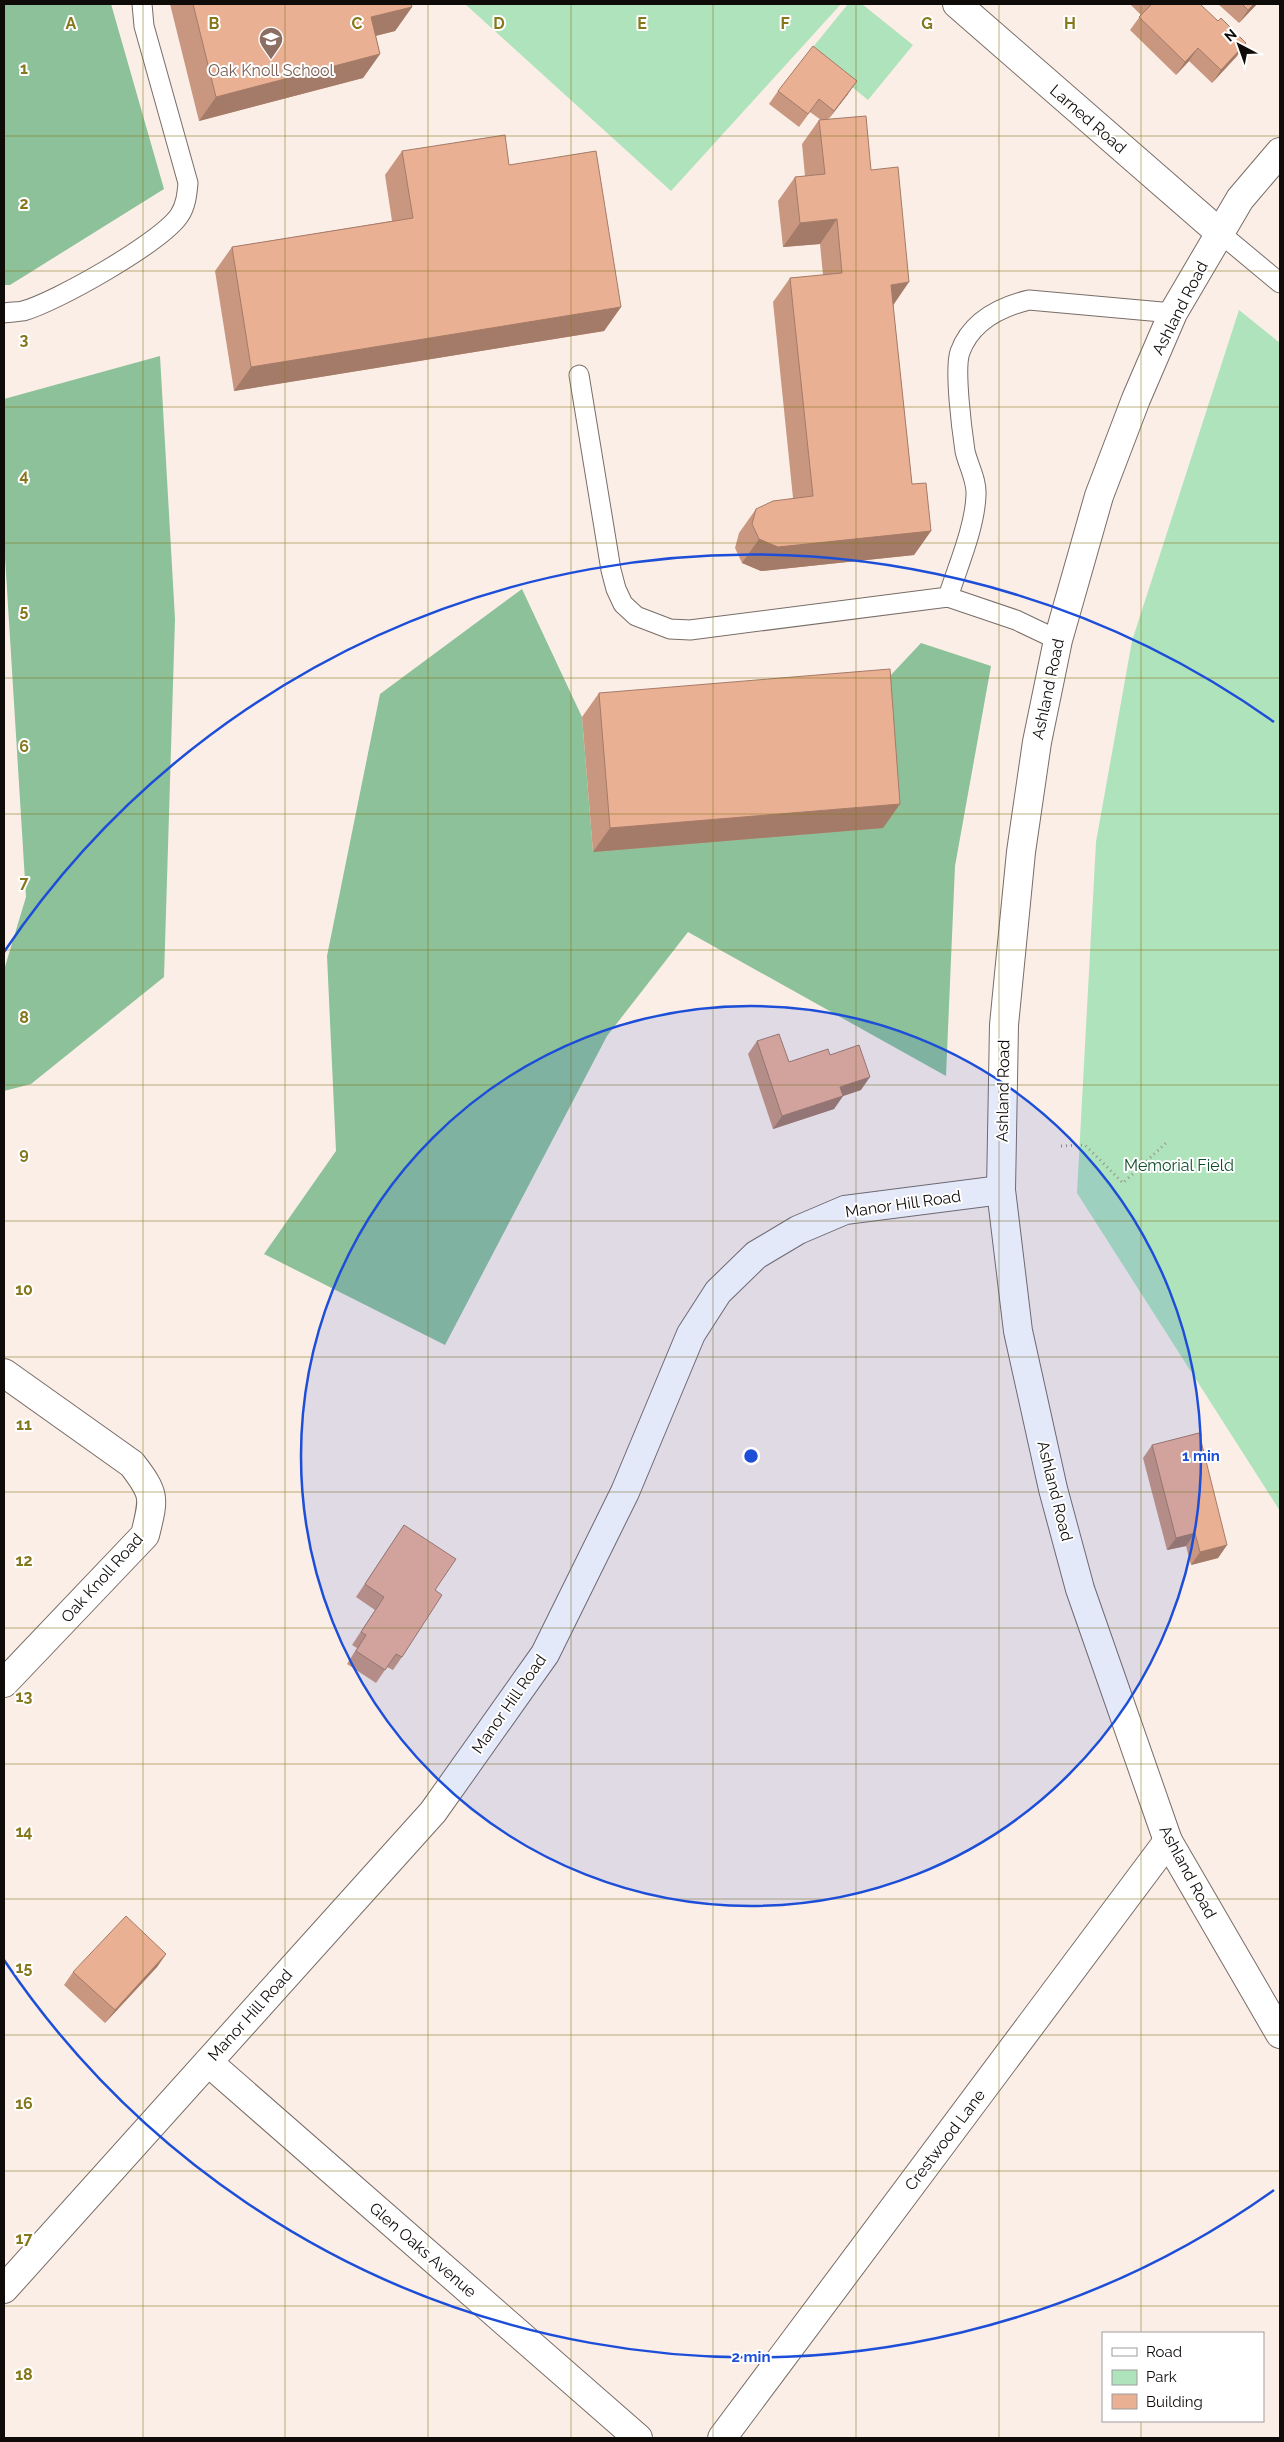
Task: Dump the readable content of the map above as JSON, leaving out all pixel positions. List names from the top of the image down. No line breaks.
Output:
{"streets":{"street":["Larned Road","Ashland Road","Manor Hill Road","Oak Knoll Road","Crestwood Lane","Glen Oaks Avenue"]},"crossings":[["Larned Road","Ashland Road"],["Ashland Road","Manor Hill Road"],["Ashland Road","Crestwood Lane"],["Manor Hill Road","Glen Oaks Avenue"]],"parks":["Memorial Field"],"places":{"school or university":["Oak Knoll School"]},"legend":["Road","Park","Building"],"north":"top left","grid":{"columns":["A","B","C","D","E","F","G","H"],"rows":["1","2","3","4","5","6","7","8","9","10","11","12","13","14","15","16","17","18"]},"rings":["1 min","2 min"]}
